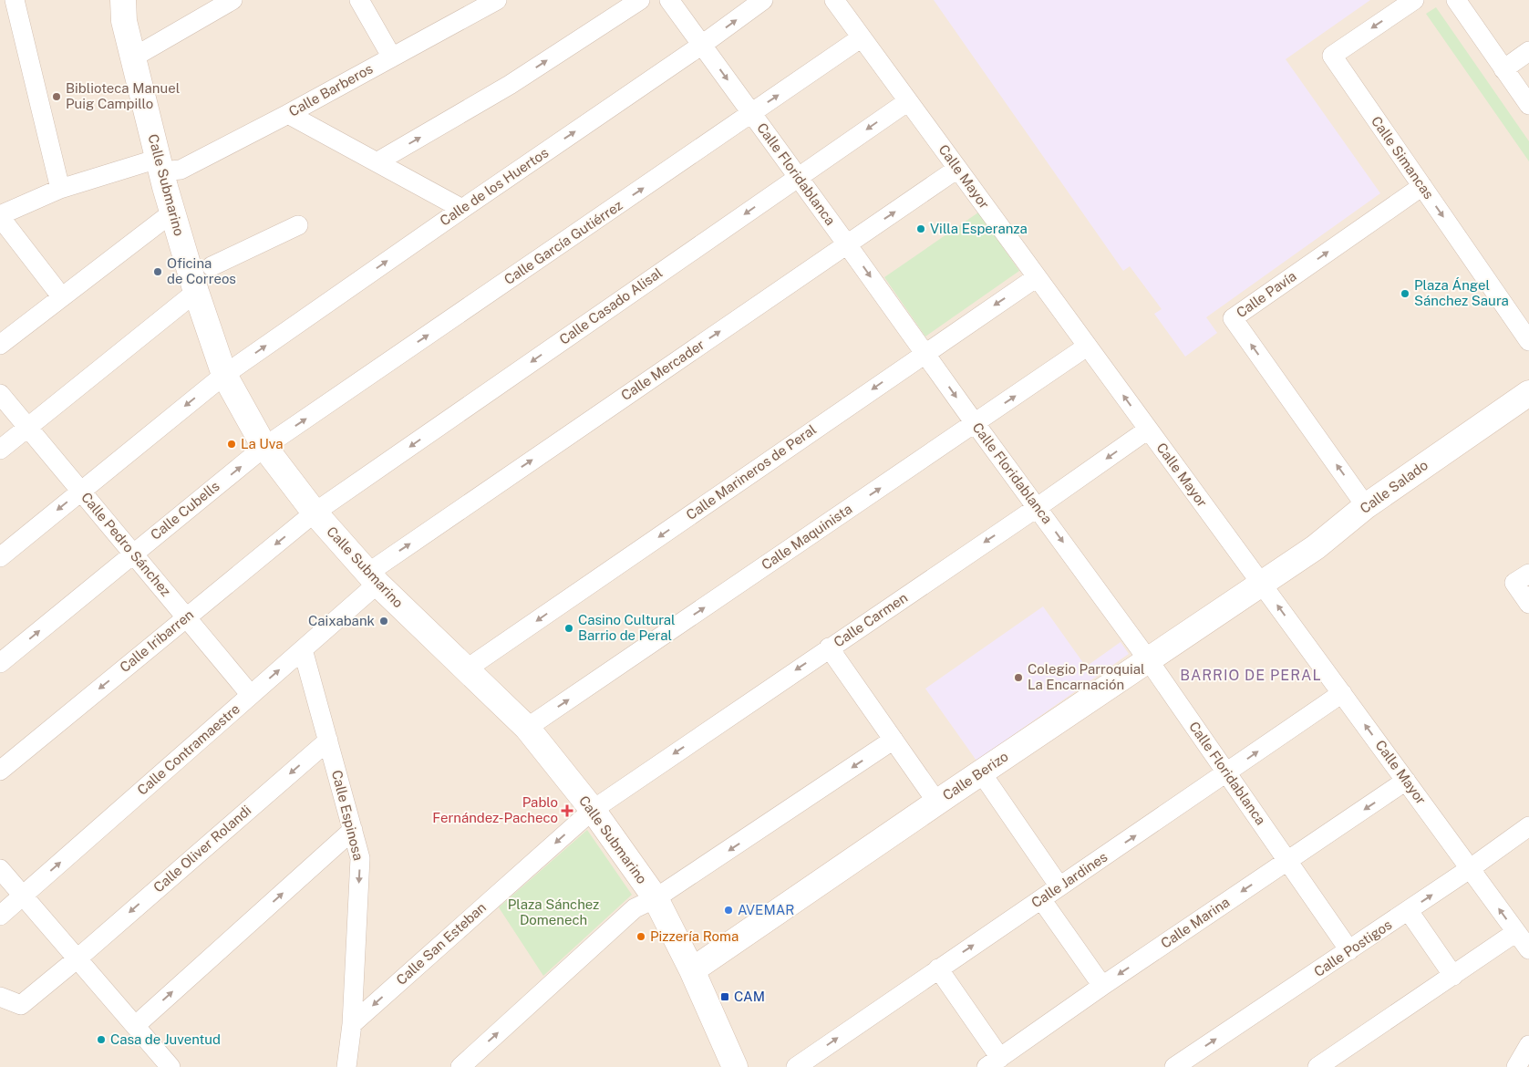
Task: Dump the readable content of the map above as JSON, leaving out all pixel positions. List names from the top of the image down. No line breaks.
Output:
{"streets":{"main road":["Calle Submarino","Calle Salado","Calle Berizo"],"street":["Calle Barberos","Calle Simancas","Calle Floridablanca","Calle Mayor","Calle de los Huertos","Calle García Gutiérrez","Calle Pavía","Calle Casado Alisal","Calle Mercader","Calle Marineros de Peral","Calle Cubells","Calle Maquinista","Calle Pedro Sánchez","Calle Carmen","Calle Iribarren","Calle Contramaestre","Calle Espinosa","Calle Oliver Rolandi","Calle Jardines","Calle Marina","Calle San Esteban","Calle Postigos"]},"crossings":[["Calle Barberos","Calle Submarino"],["Calle Simancas","Calle Pavía"],["Calle Floridablanca","Calle de los Huertos"],["Calle Floridablanca","Calle García Gutiérrez"],["Calle Floridablanca","Calle Casado Alisal"],["Calle Floridablanca","Calle Mercader"],["Calle Floridablanca","Calle Marineros de Peral"],["Calle Floridablanca","Calle Maquinista"],["Calle Floridablanca","Calle Carmen"],["Calle Floridablanca","Calle Berizo"],["Calle Floridablanca","Calle Jardines"],["Calle Floridablanca","Calle Marina"],["Calle Floridablanca","Calle Postigos"],["Calle Mayor","Calle García Gutiérrez"],["Calle Mayor","Calle Casado Alisal"],["Calle Mayor","Calle Mercader"],["Calle Mayor","Calle Marineros de Peral"],["Calle Mayor","Calle Salado"],["Calle Mayor","Calle Maquinista"],["Calle Mayor","Calle Carmen"],["Calle Mayor","Calle Berizo"],["Calle Mayor","Calle Jardines"],["Calle Mayor","Calle Marina"],["Calle Mayor","Calle Postigos"],["Calle Submarino","Calle de los Huertos"],["Calle Submarino","Calle García Gutiérrez"],["Calle Submarino","Calle Casado Alisal"],["Calle Submarino","Calle Mercader"],["Calle Submarino","Calle Marineros de Peral"],["Calle Submarino","Calle Cubells"],["Calle Submarino","Calle Maquinista"],["Calle Submarino","Calle Carmen"],["Calle Submarino","Calle Iribarren"],["Calle Submarino","Calle Contramaestre"],["Calle Submarino","Calle Berizo"],["Calle Submarino","Calle San Esteban"],["Calle de los Huertos","Calle Pedro Sánchez"],["Calle García Gutiérrez","Calle Cubells"],["Calle Pavía","Calle Salado"],["Calle Casado Alisal","Calle Iribarren"],["Calle Mercader","Calle Contramaestre"],["Calle Salado","Calle Berizo"],["Calle Cubells","Calle Pedro Sánchez"],["Calle Pedro Sánchez","Calle Iribarren"],["Calle Pedro Sánchez","Calle Contramaestre"],["Calle Carmen","Calle San Esteban"],["Calle Contramaestre","Calle Espinosa"],["Calle Espinosa","Calle Oliver Rolandi"],["Calle Espinosa","Calle San Esteban"]],"one_way":["Calle Simancas","Calle Floridablanca","Calle Mayor","Calle Casado Alisal","Calle Mercader","Calle Marineros de Peral","Calle Maquinista","Calle Iribarren","Calle Espinosa","Calle Jardines","Calle Marina"],"districts":["BARRIO DE PERAL"],"parks":["Plaza Sánchez Domenech"],"places":{"other":["Biblioteca Manuel Puig Campillo","Villa Esperanza","Oficina de Correos","Plaza Ángel Sánchez Saura","La Uva","Caixabank","Casino Cultural Barrio de Peral","Colegio Parroquial La Encarnación","AVEMAR","Pizzería Roma","Casa de Juventud"],"health":["Pablo Fernández-Pacheco"],"transit":["CAM"]}}
